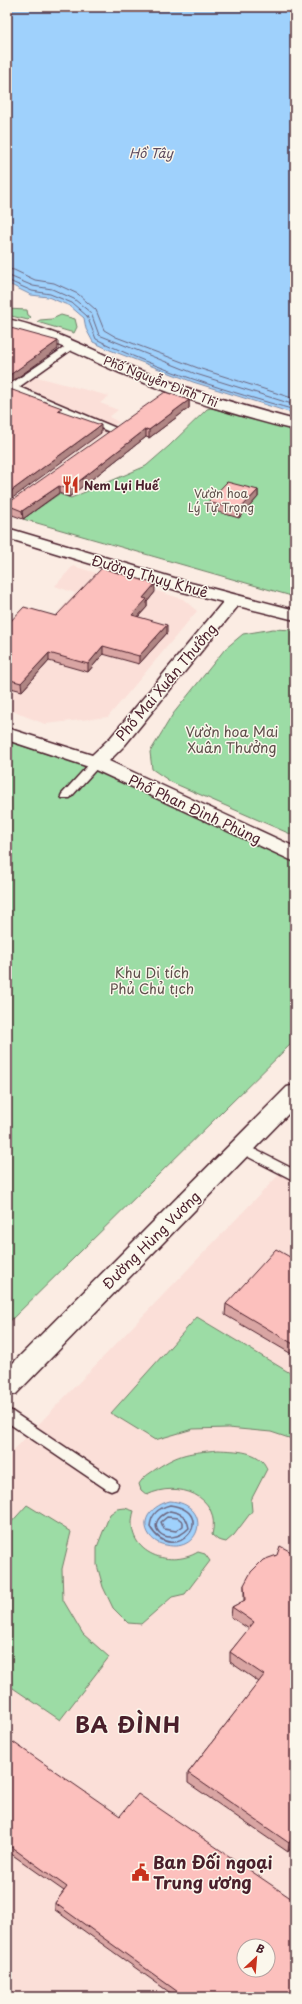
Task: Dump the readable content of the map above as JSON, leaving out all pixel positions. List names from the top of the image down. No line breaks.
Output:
{"streets":{"main road":["Phố Nguyễn Đình Thi","Đường Thụy Khuê","Phố Mai Xuân Thưởng","Phố Phan Đình Phùng","Đường Hùng Vương"]},"crossings":[["Đường Thụy Khuê","Phố Mai Xuân Thưởng"],["Phố Mai Xuân Thưởng","Phố Phan Đình Phùng"]],"districts":["BA ĐÌNH"],"water":["Hồ Tây"],"parks":["Vườn hoa Lý Tự Trọng","Vườn hoa Mai Xuân Thưởng","Khu Di tích Phủ Chủ tịch"],"places":{"restaurant":["Nem Lụi Huế"],"public building":["Ban Đối ngoại Trung ương"]},"north":"top right"}
